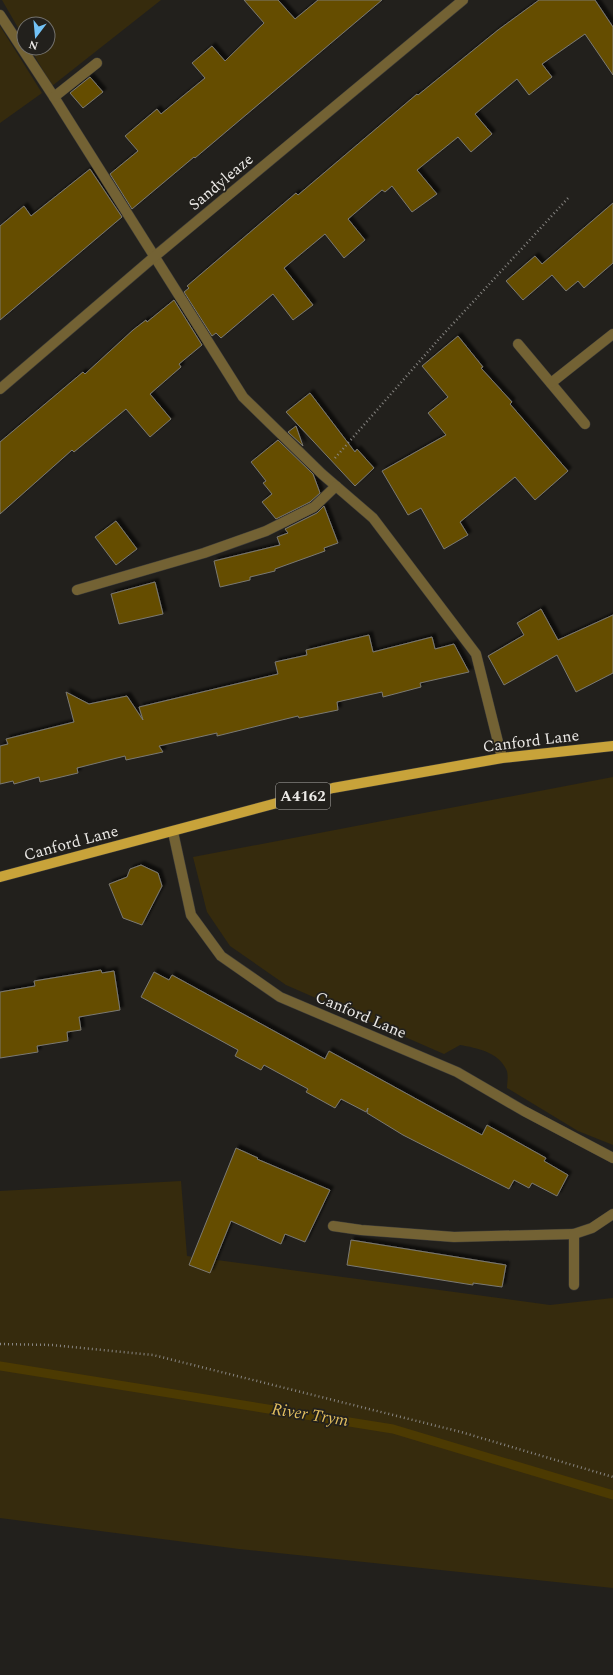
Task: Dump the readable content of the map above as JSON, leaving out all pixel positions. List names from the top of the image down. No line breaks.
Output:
{"streets":{"main road":["Canford Lane","A4162"],"street":["Sandyleaze"]},"water":["River Trym"],"north":"bottom"}
